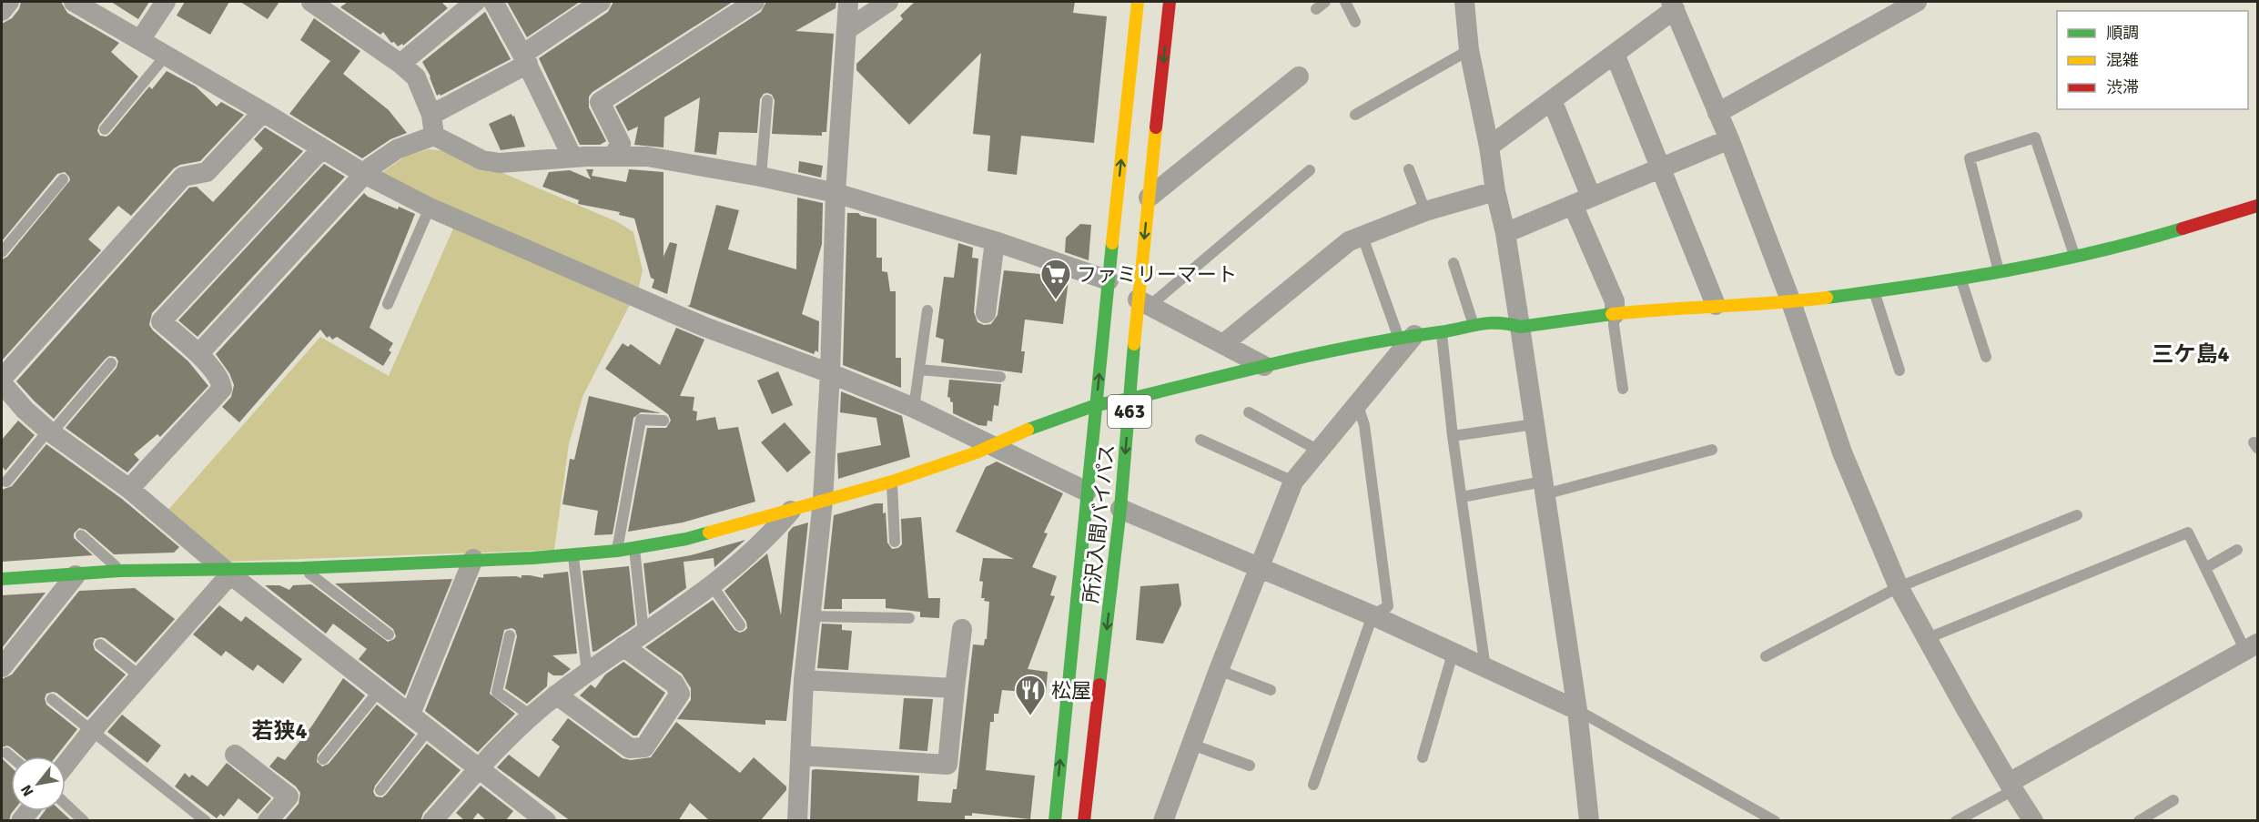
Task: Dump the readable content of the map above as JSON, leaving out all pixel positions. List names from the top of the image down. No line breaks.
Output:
{"streets":{"main road":["463","所沢入間バイパス"]},"districts":["三ケ島4","若狭4"],"places":{"supermarket":["ファミリーマート"],"restaurant":["松屋"]},"legend":["順調","混雑","渋滞"],"north":"bottom left"}
